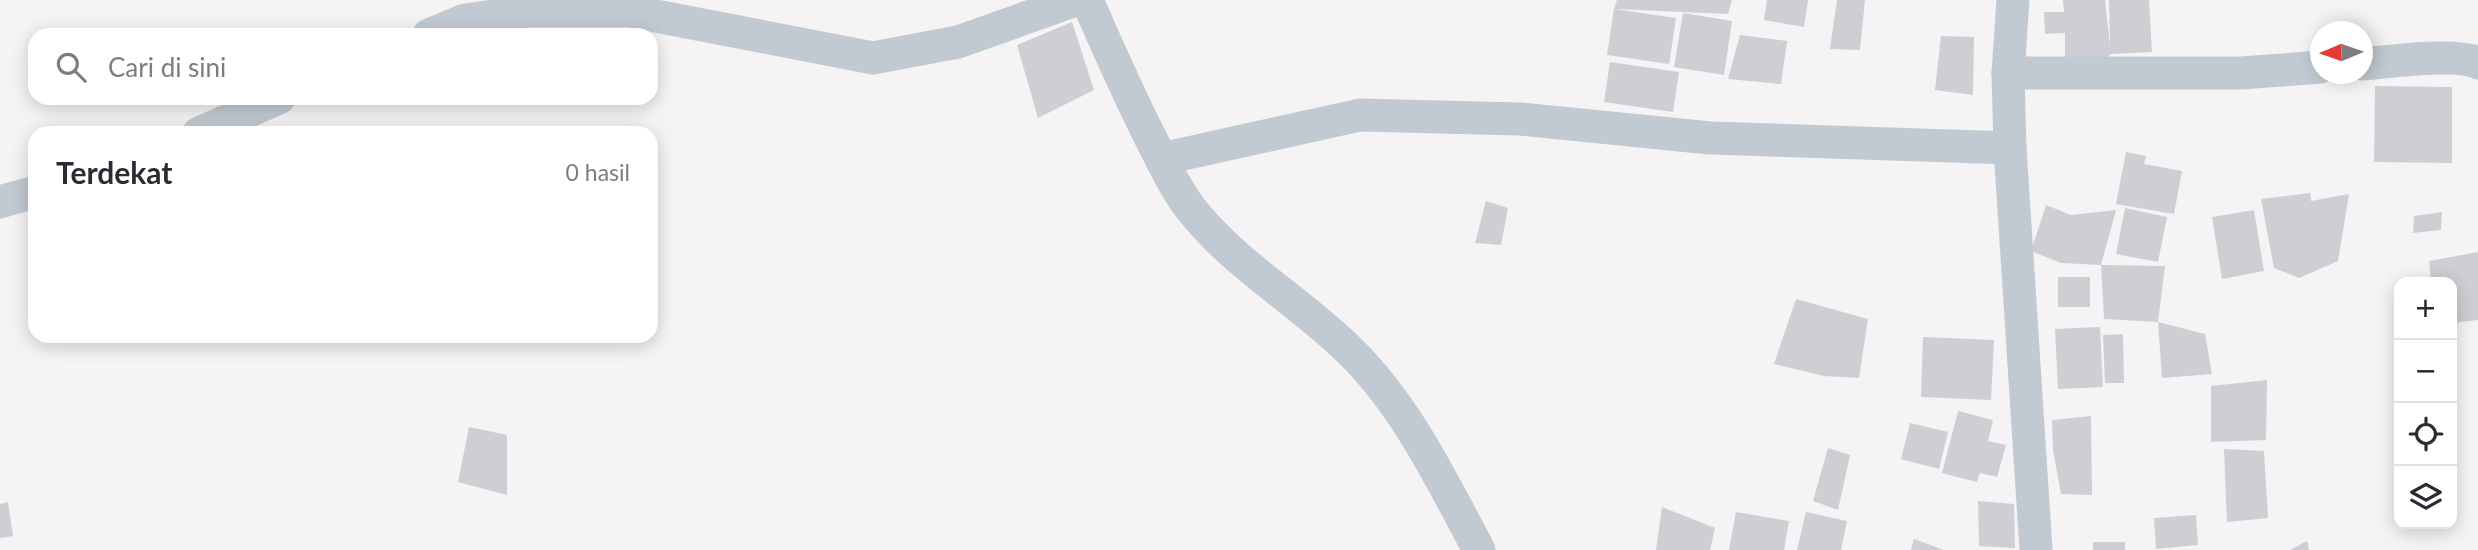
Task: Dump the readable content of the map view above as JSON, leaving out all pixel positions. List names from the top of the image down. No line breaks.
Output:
{"north":"left","page":{"search":"Cari di sini","heading":["Terdekat","0 hasil"],"map_buttons":["+","−"]}}
